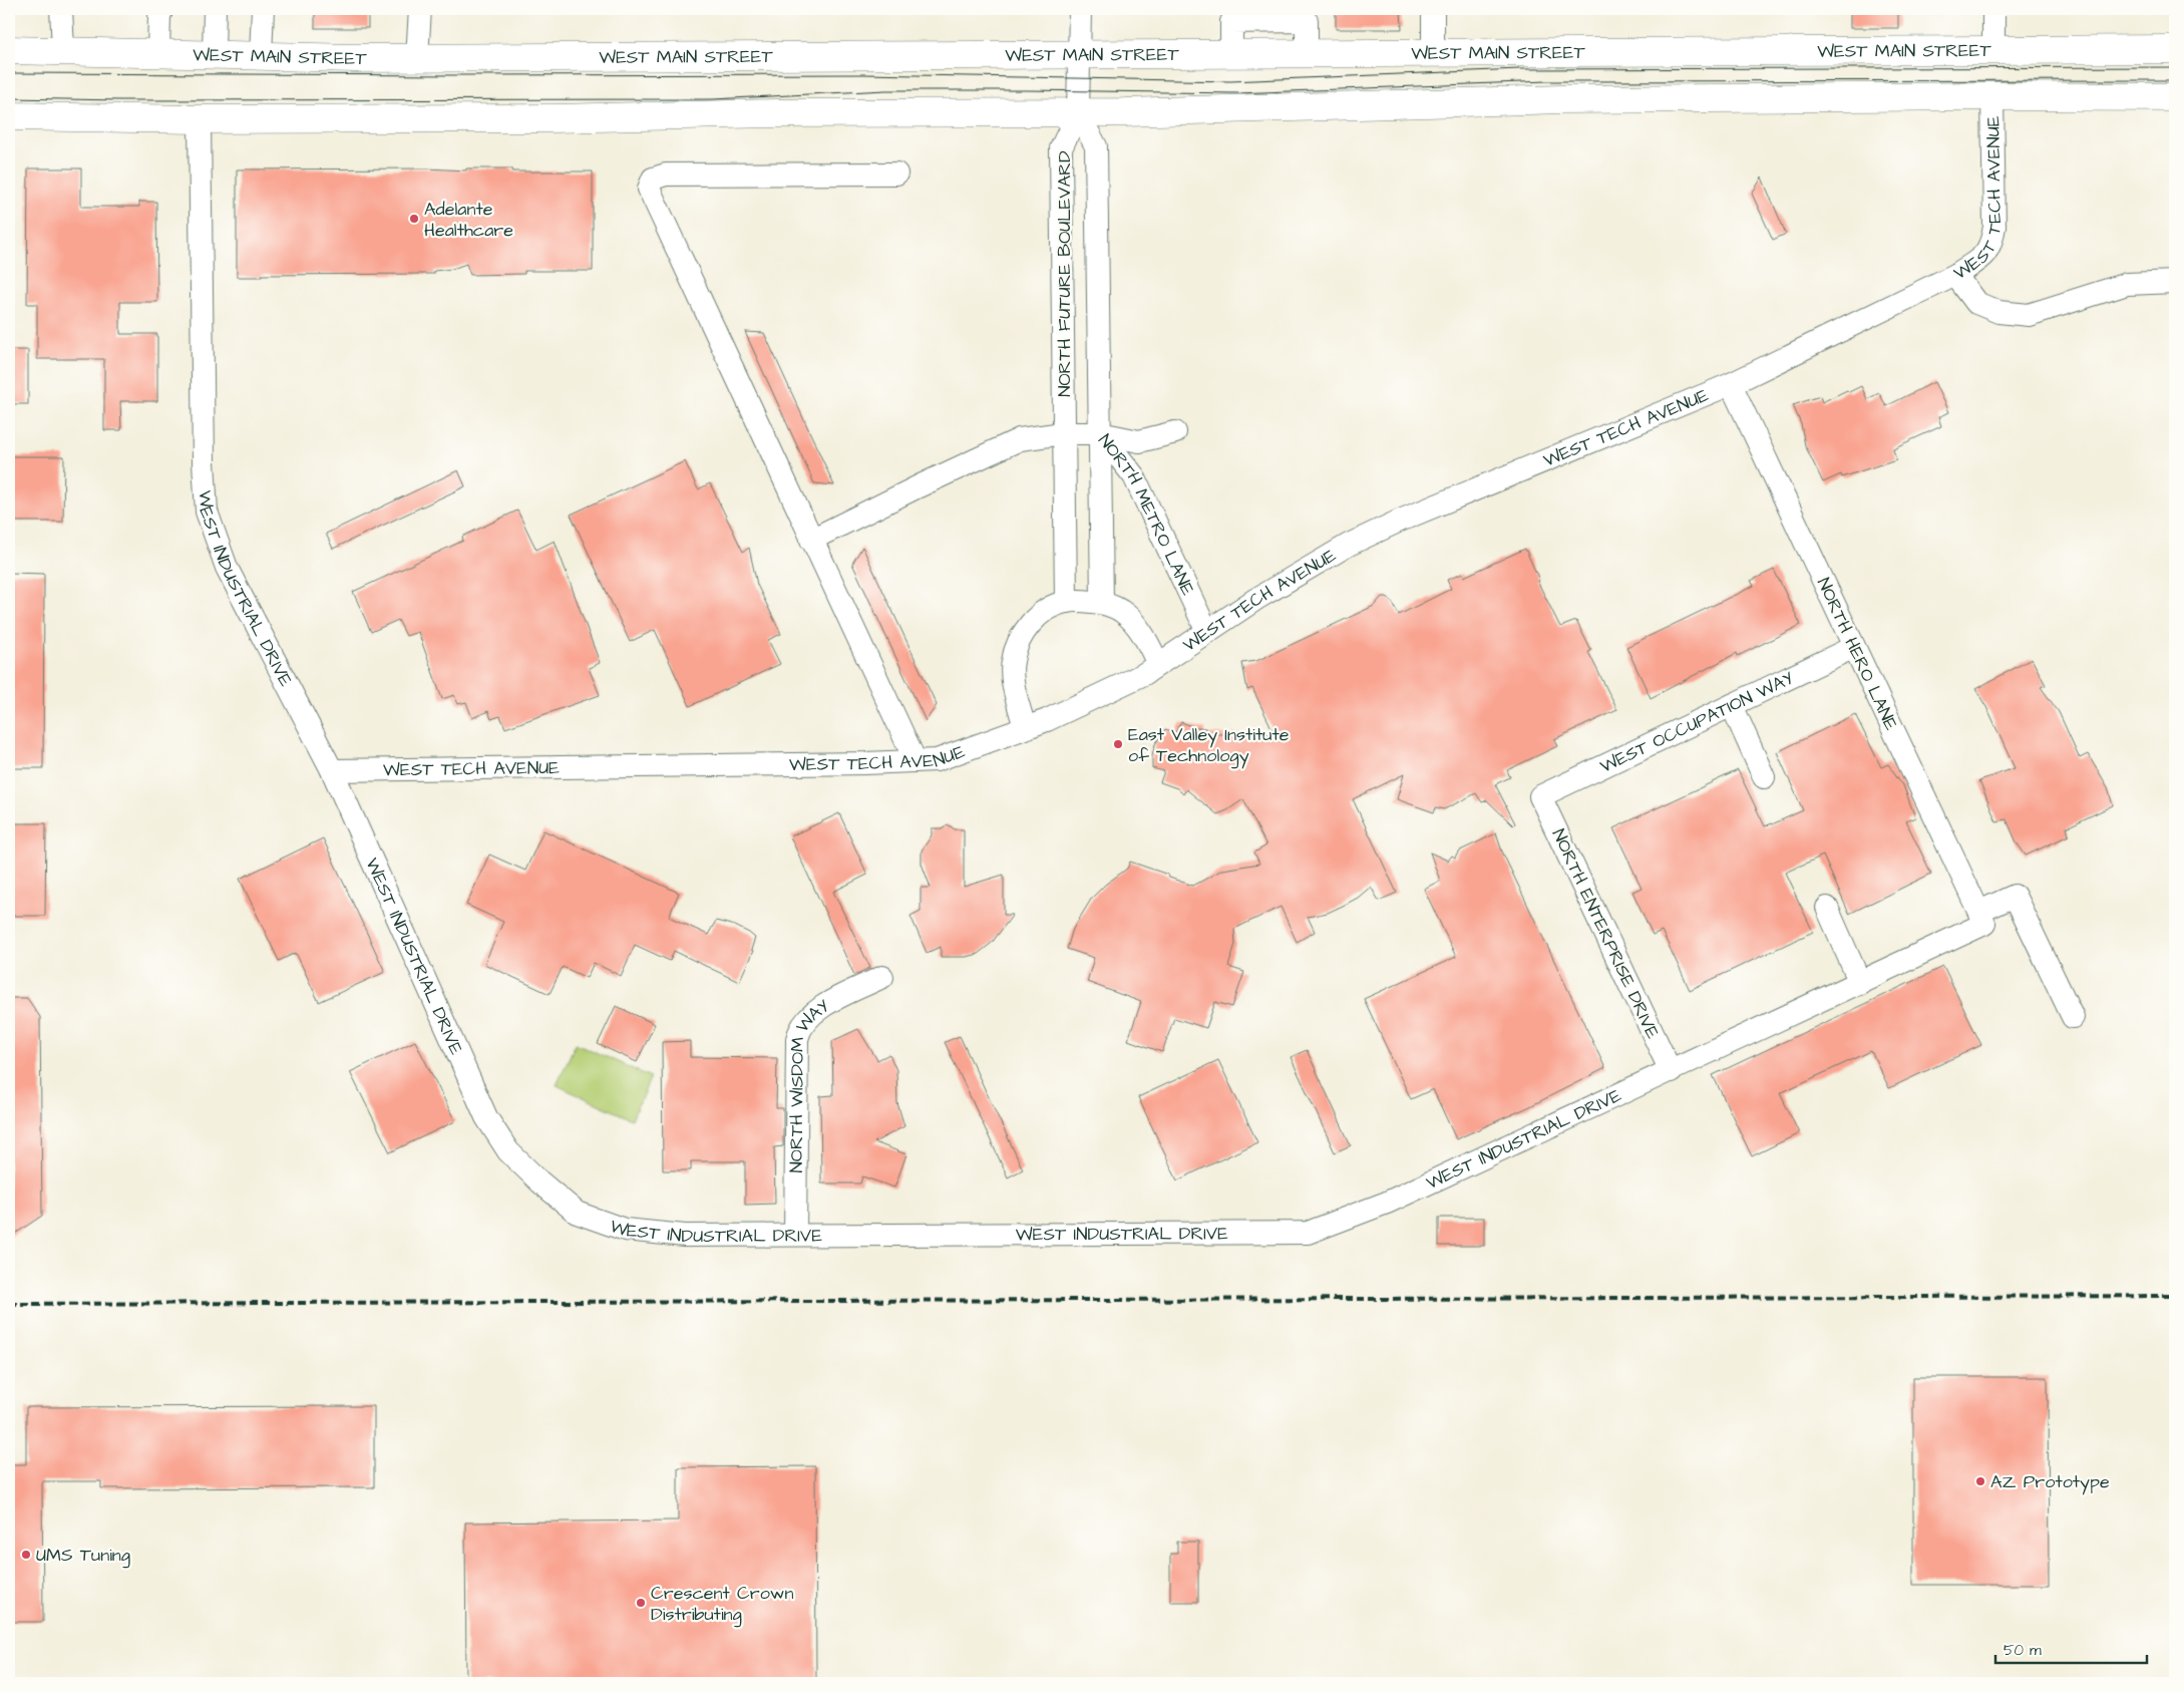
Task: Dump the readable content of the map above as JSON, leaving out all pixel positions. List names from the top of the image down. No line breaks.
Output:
{"streets":{"main road":["WEST MAIN STREET"],"street":["WEST TECH AVENUE","NORTH FUTURE BOULEVARD","NORTH METRO LANE","WEST INDUSTRIAL DRIVE","NORTH HERO LANE","WEST OCCUPATION WAY","NORTH ENTERPRISE DRIVE","NORTH WISDOM WAY"]},"crossings":[["WEST MAIN STREET","NORTH FUTURE BOULEVARD"],["WEST TECH AVENUE","NORTH METRO LANE"],["WEST TECH AVENUE","WEST INDUSTRIAL DRIVE"],["WEST TECH AVENUE","NORTH HERO LANE"],["NORTH FUTURE BOULEVARD","NORTH METRO LANE"],["WEST INDUSTRIAL DRIVE","NORTH HERO LANE"],["WEST INDUSTRIAL DRIVE","NORTH ENTERPRISE DRIVE"],["WEST INDUSTRIAL DRIVE","NORTH WISDOM WAY"],["NORTH HERO LANE","WEST OCCUPATION WAY"],["WEST OCCUPATION WAY","NORTH ENTERPRISE DRIVE"]],"places":["Adelante Healthcare","East Valley Institute of Technology","AZ Prototype","UMS Tuning","Crescent Crown Distributing"],"scale_bar":"50 m"}
